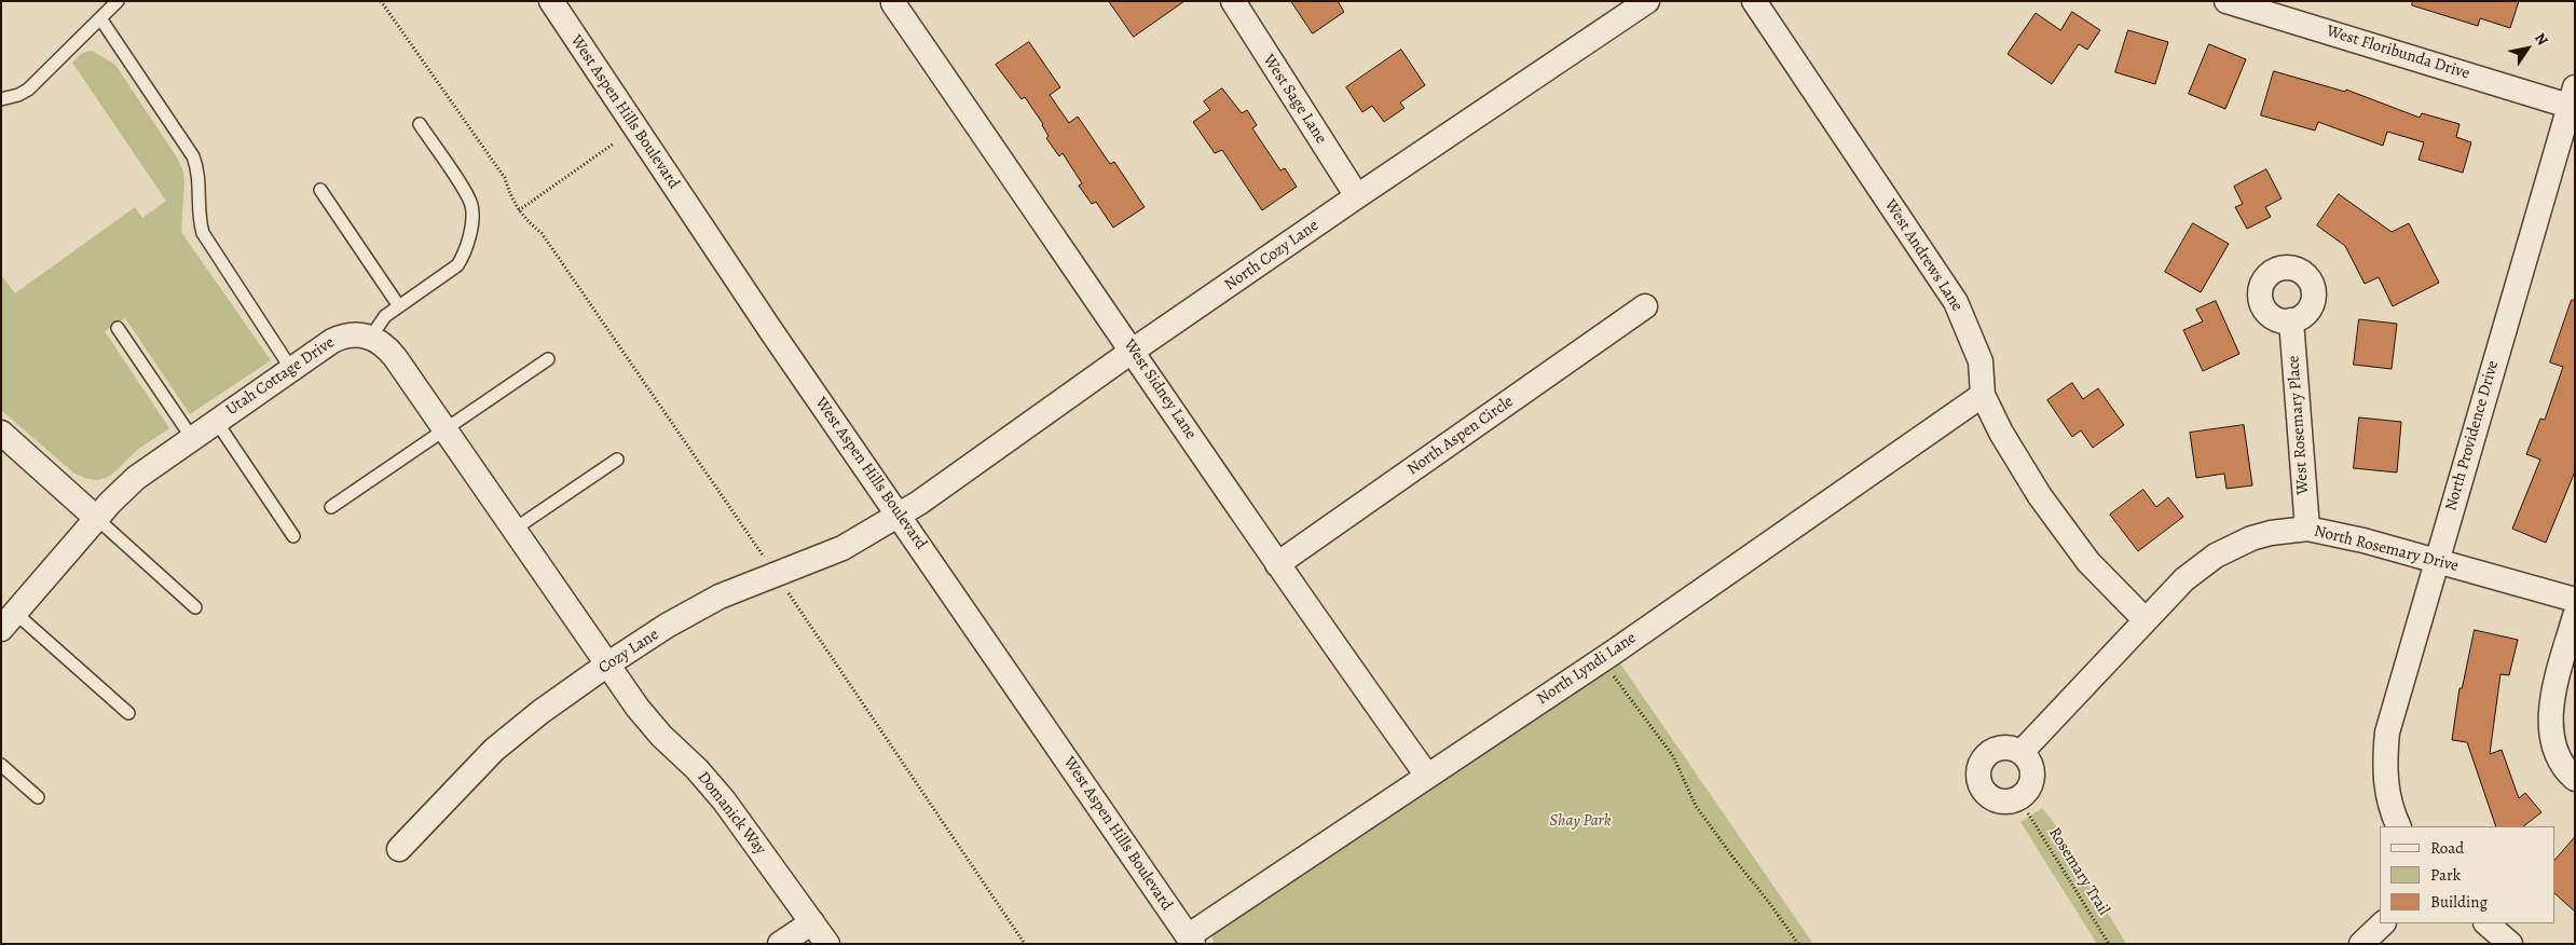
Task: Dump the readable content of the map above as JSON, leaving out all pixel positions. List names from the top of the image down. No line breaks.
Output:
{"streets":{"street":["West Floribunda Drive","West Sage Lane","West Aspen Hills Boulevard","North Cozy Lane","West Andrews Lane","Utah Cottage Drive","West Sidney Lane","West Rosemary Place","North Aspen Circle","North Providence Drive","North Rosemary Drive","Cozy Lane","North Lyndi Lane","Domanick Way"],"path":["Rosemary Trail"]},"crossings":[["West Floribunda Drive","North Providence Drive"],["West Sage Lane","North Cozy Lane"],["West Aspen Hills Boulevard","North Cozy Lane"],["West Aspen Hills Boulevard","Cozy Lane"],["West Aspen Hills Boulevard","North Lyndi Lane"],["North Cozy Lane","West Sidney Lane"],["North Cozy Lane","Cozy Lane"],["West Andrews Lane","North Rosemary Drive"],["West Andrews Lane","North Lyndi Lane"],["West Sidney Lane","North Aspen Circle"],["West Sidney Lane","North Lyndi Lane"],["West Rosemary Place","North Rosemary Drive"],["North Providence Drive","North Rosemary Drive"],["Cozy Lane","Domanick Way"]],"parks":["Shay Park"],"legend":["Road","Park","Building"],"north":"top right"}
